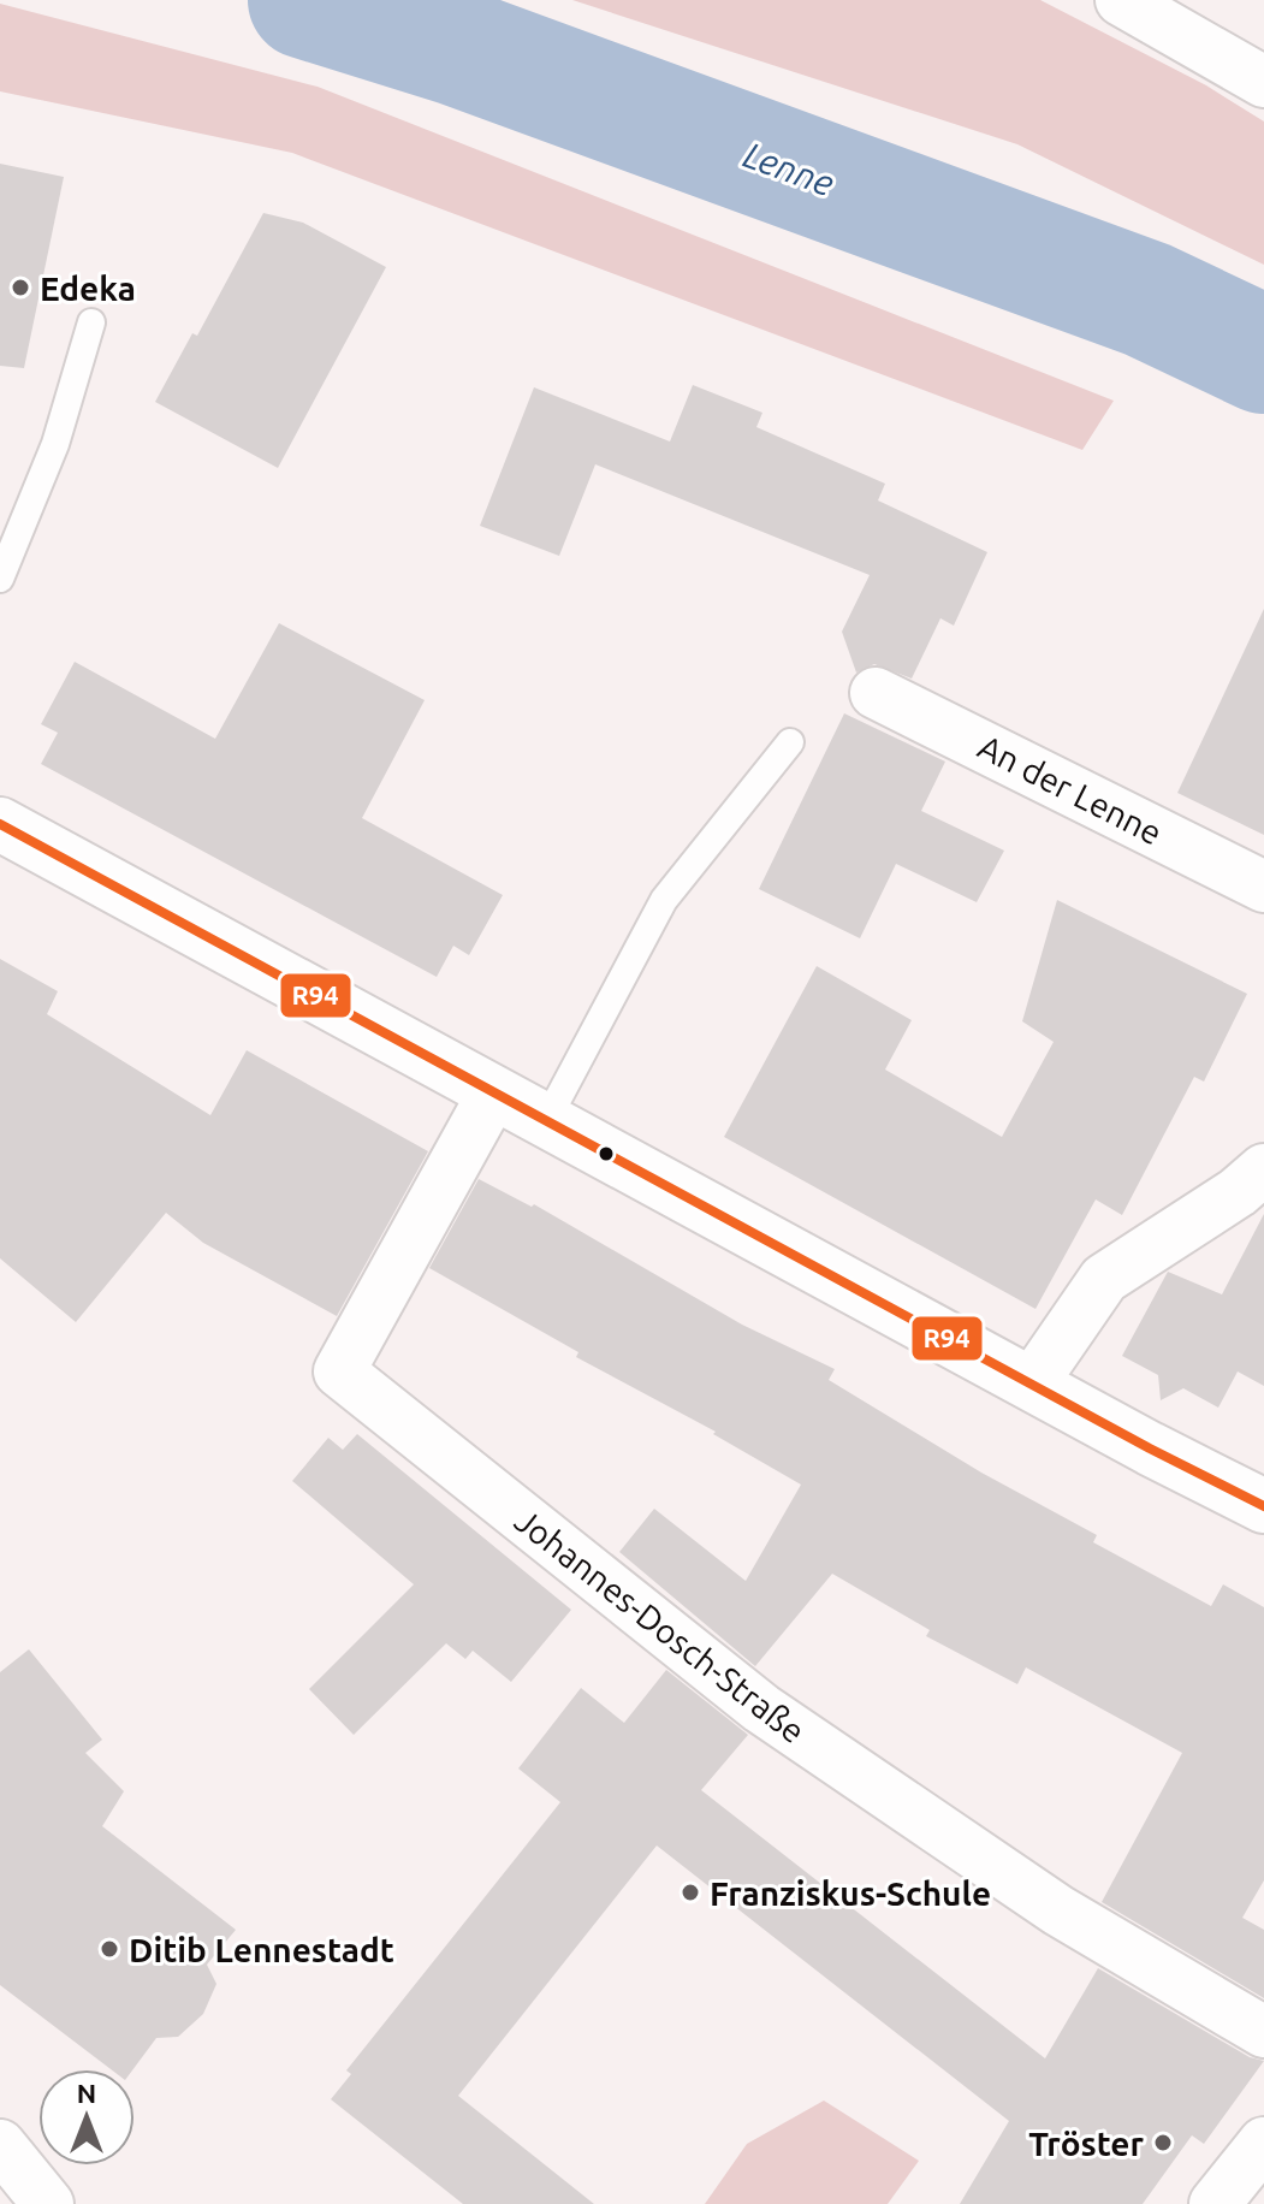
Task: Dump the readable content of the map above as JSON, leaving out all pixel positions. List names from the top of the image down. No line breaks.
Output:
{"streets":{"street":["An der Lenne","Johannes-Dosch-Straße"]},"water":["Lenne"],"places":["Edeka","Franziskus-Schule","Ditib Lennestadt","Tröster"],"lines":["transit line R94"],"north":"top"}
